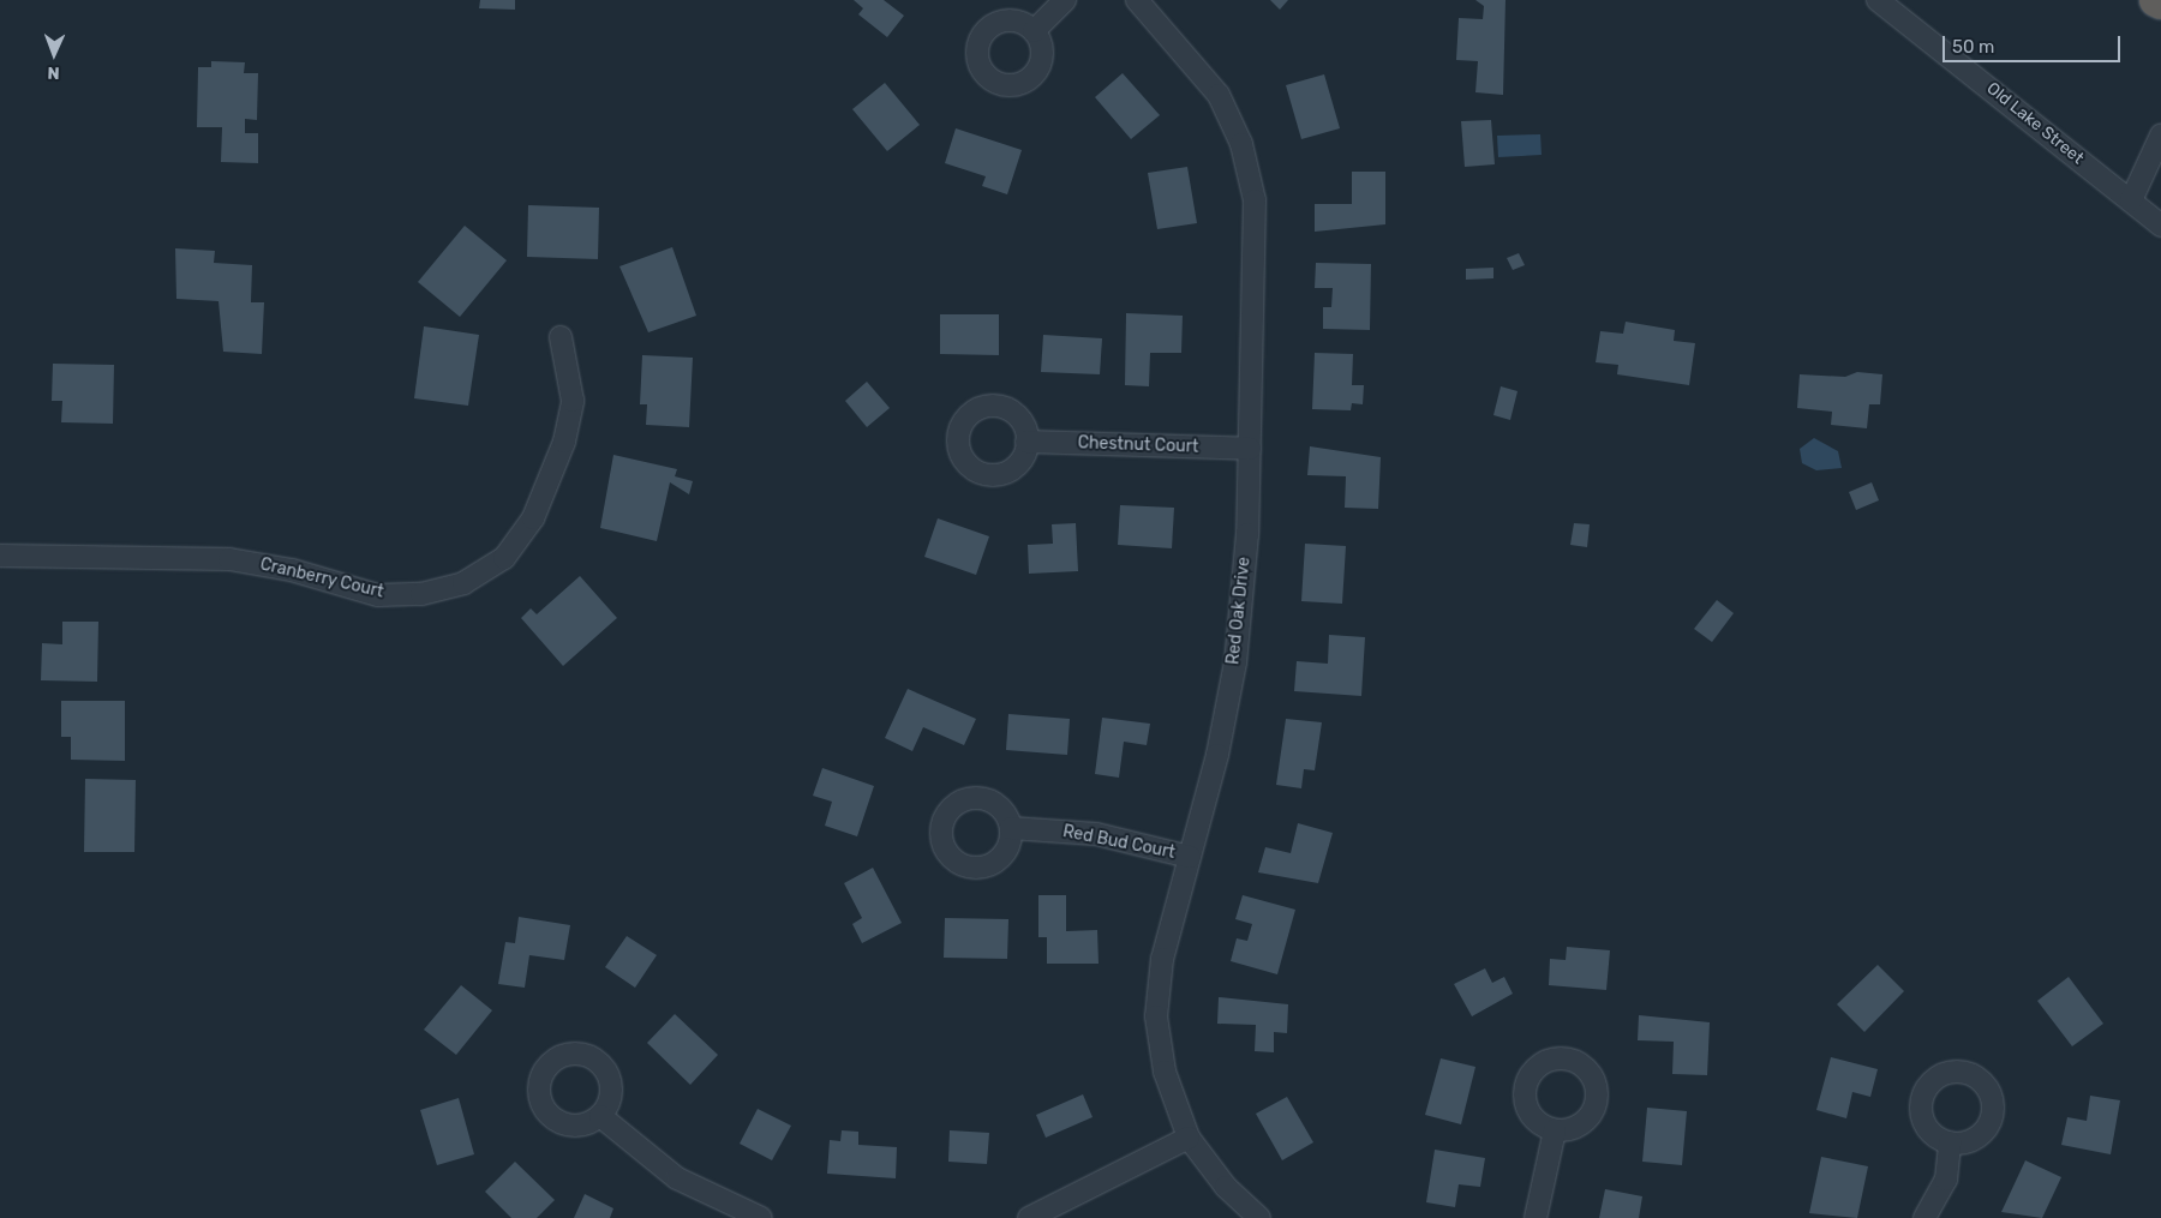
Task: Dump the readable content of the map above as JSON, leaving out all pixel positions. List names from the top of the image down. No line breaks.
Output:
{"streets":{"street":["Old Lake Street","Chestnut Court","Cranberry Court","Red Oak Drive","Red Bud Court"]},"crossings":[["Chestnut Court","Red Oak Drive"],["Red Oak Drive","Red Bud Court"]],"scale_bar":"50 m","north":"bottom"}
